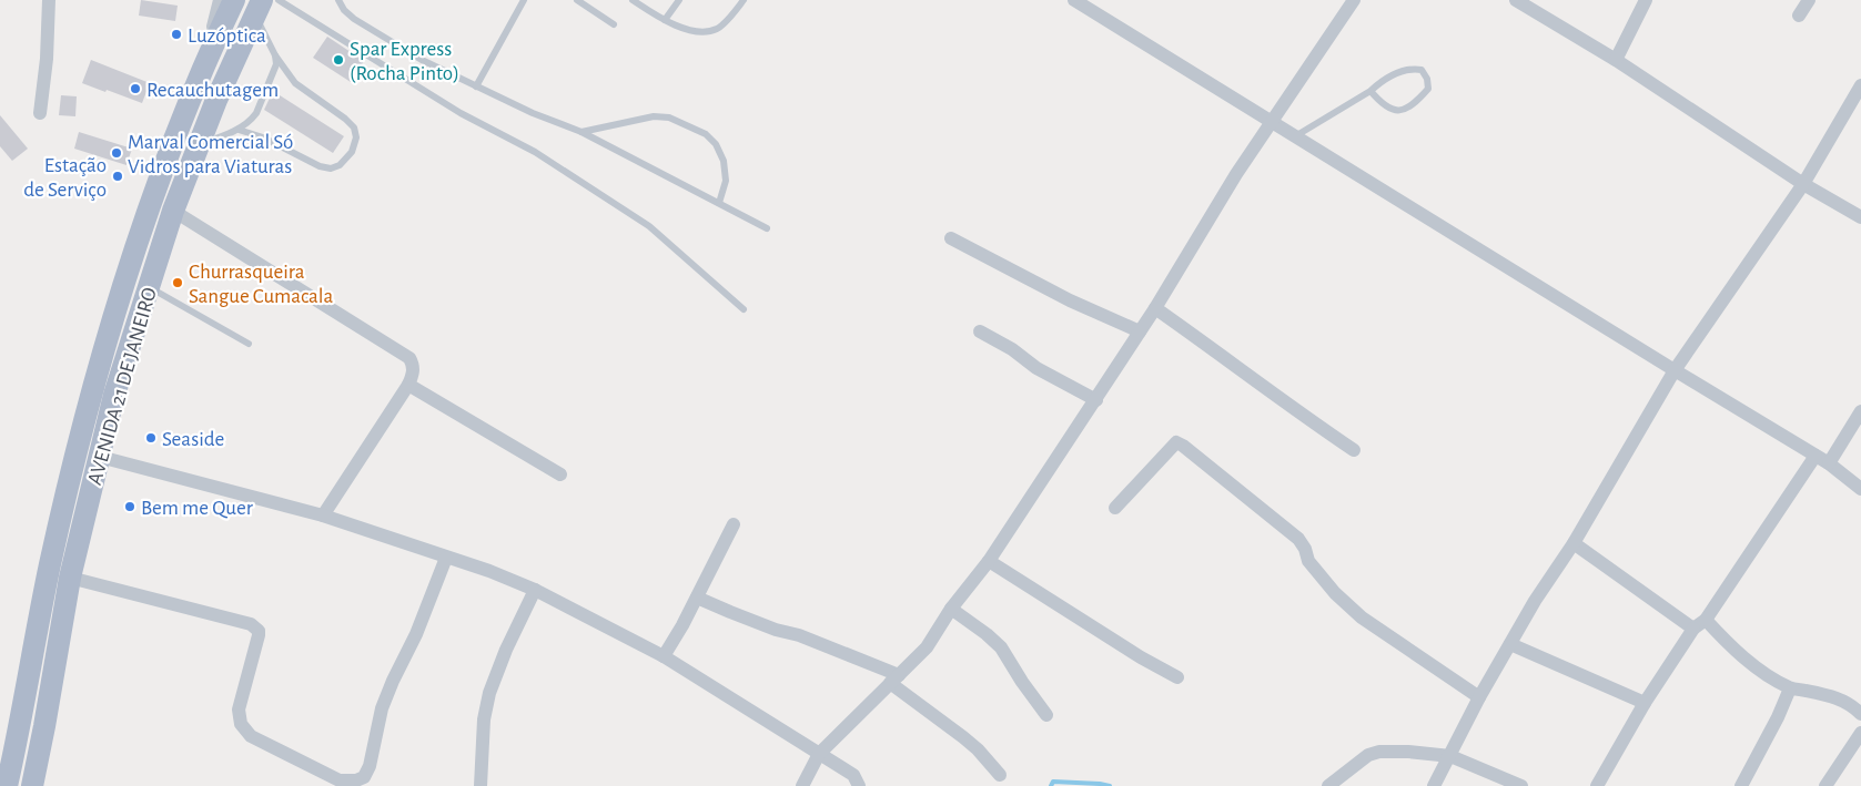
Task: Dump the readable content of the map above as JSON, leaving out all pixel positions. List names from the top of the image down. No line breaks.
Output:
{"streets":{"main road":["AVENIDA 21 DE JANEIRO"]},"places":["Luzóptica","Spar Express (Rocha Pinto)","Recauchutagem","Marval Comercial Só Vidros para Viaturas","Estação de Serviço","Churrasqueira Sangue Cumacala","Seaside","Bem me Quer"]}
